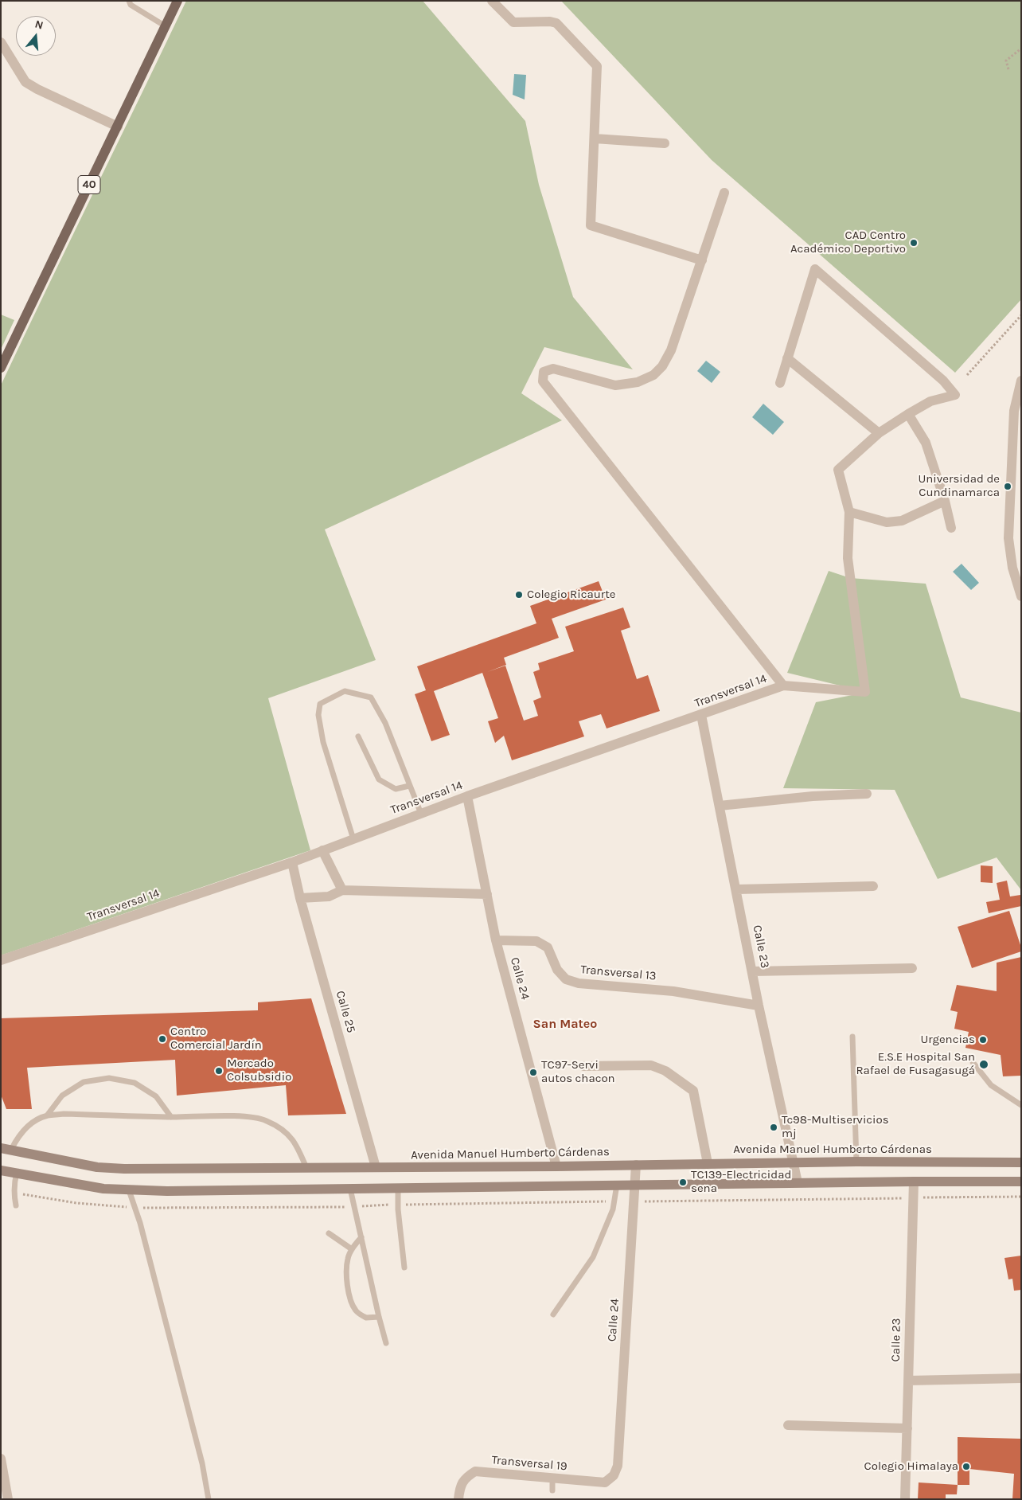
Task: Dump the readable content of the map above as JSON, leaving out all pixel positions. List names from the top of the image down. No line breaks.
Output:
{"streets":{"main road":["40","Avenida Manuel Humberto Cárdenas"],"street":["Transversal 14","Calle 23","Transversal 13","Calle 24","Calle 25","Transversal 19"]},"crossings":[["Transversal 14","Calle 23"],["Transversal 14","Calle 24"],["Transversal 14","Calle 25"],["Calle 23","Transversal 13"],["Calle 23","Avenida Manuel Humberto Cárdenas"],["Transversal 13","Calle 24"],["Calle 24","Avenida Manuel Humberto Cárdenas"],["Calle 24","Transversal 19"],["Calle 25","Avenida Manuel Humberto Cárdenas"]],"districts":["San Mateo"],"places":["CAD Centro Académico Deportivo","Universidad de Cundinamarca","Colegio Ricaurte","Centro Comercial Jardín","Urgencias","E.S.E Hospital San Rafael de Fusagasugá","Mercado Colsubsidio","TC97-Servi autos chacon","Tc98-Multiservicios mj","TC139-Electricidad sena","Colegio Himalaya"],"north":"top"}
